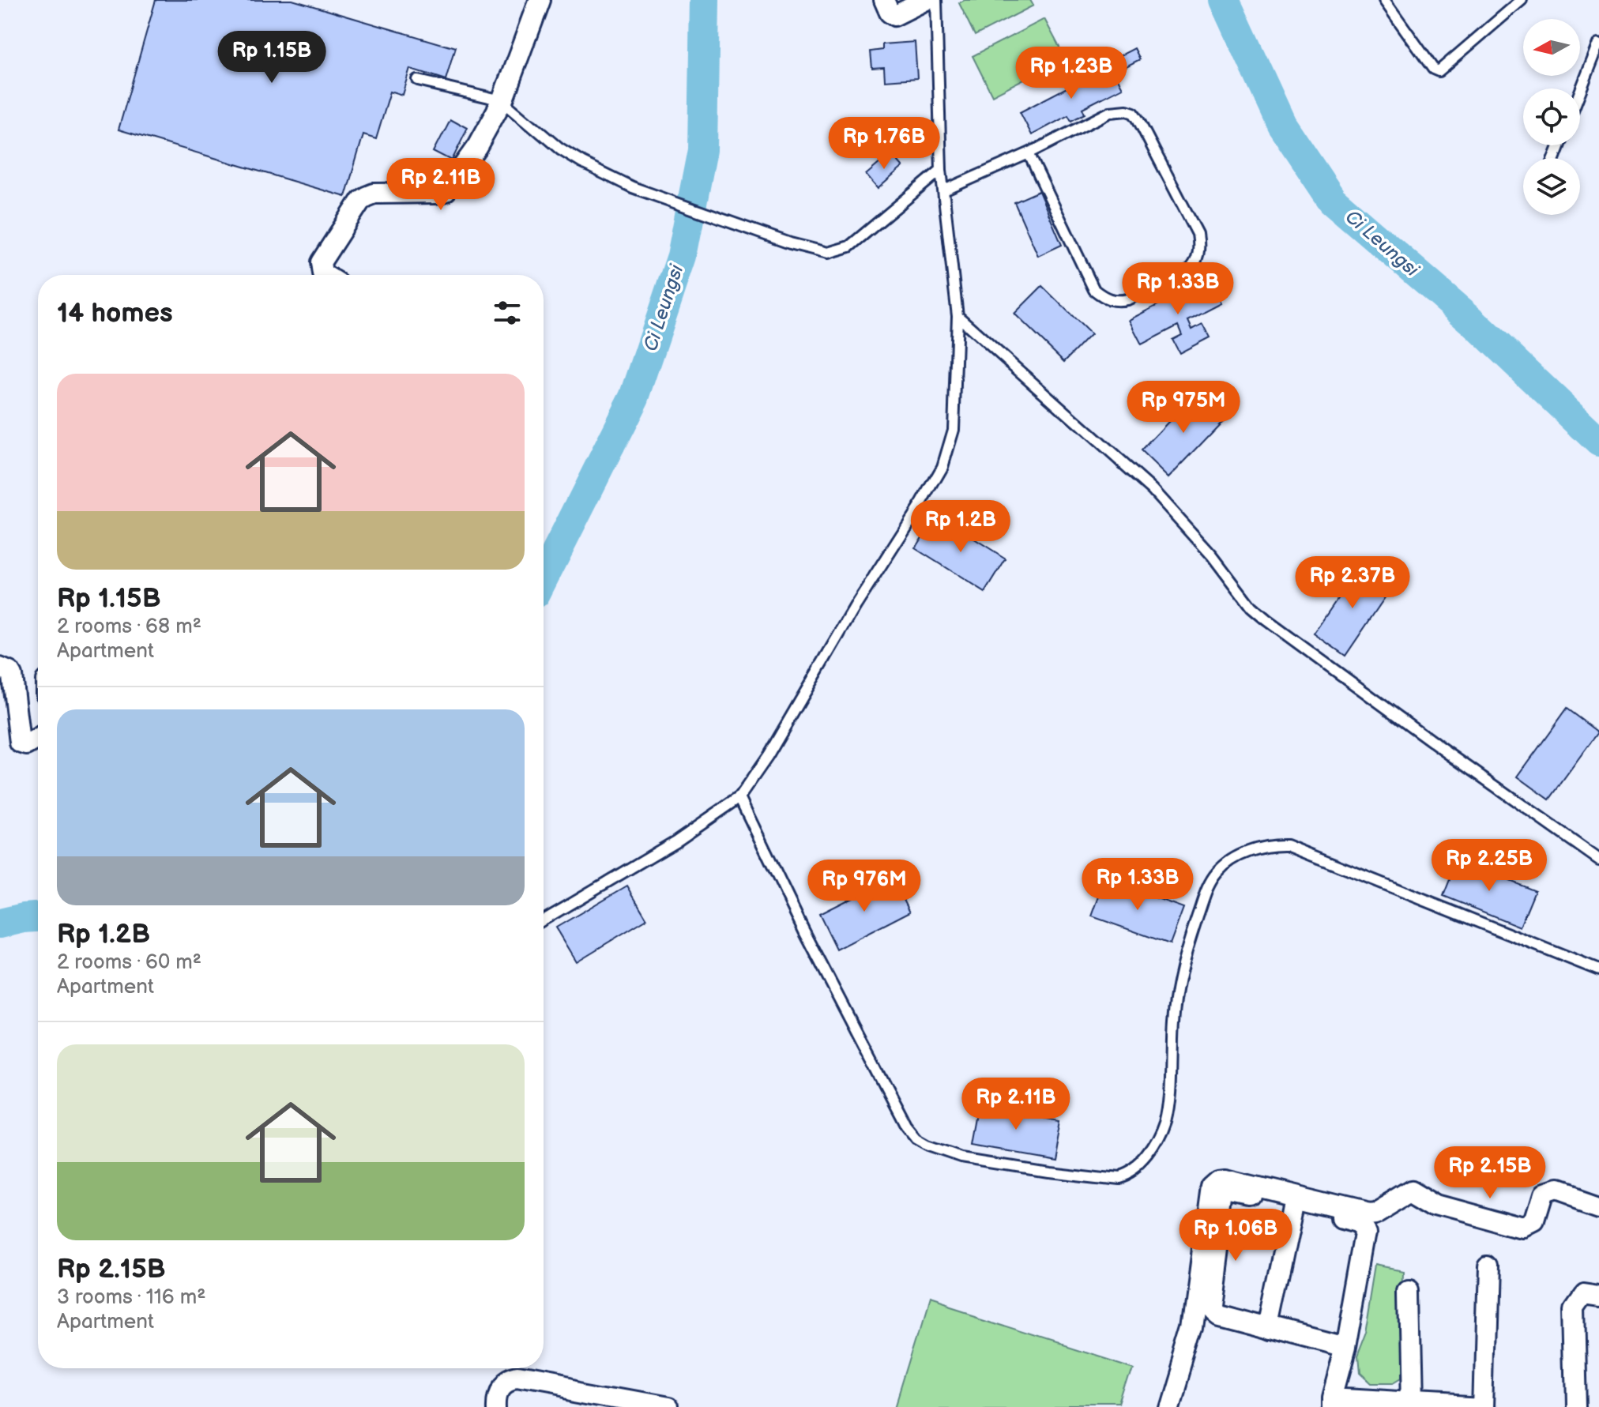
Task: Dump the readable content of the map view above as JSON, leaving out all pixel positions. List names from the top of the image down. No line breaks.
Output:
{"water":["Ci Leungsi"],"north":"left","page":{"price":["Rp 1.15B","Rp 1.23B","Rp 1.76B","Rp 2.11B","Rp 1.33B","Rp 975M","Rp 1.2B","Rp 2.37B","Rp 2.25B","Rp 1.33B","Rp 976M","Rp 2.11B","Rp 2.15B","Rp 1.06B"],"heading":"14 homes","list":[{"name":"Rp 1.15B","note":"2 rooms · 68 m² · Apartment"},{"name":"Rp 1.2B","note":"2 rooms · 60 m² · Apartment"},{"name":"Rp 2.15B","note":"3 rooms · 116 m² · Apartment"}]}}
